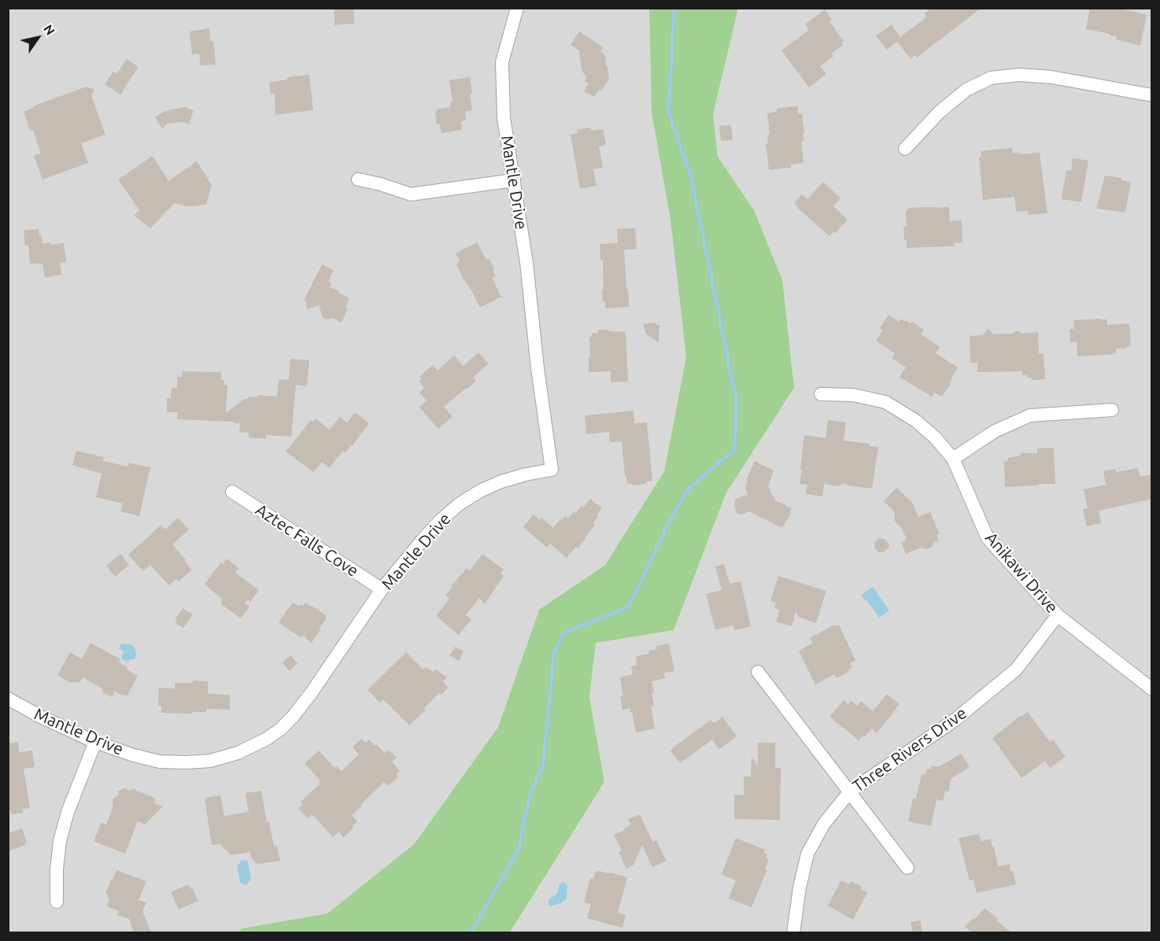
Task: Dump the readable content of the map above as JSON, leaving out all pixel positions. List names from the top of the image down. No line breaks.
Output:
{"streets":{"street":["Mantle Drive","Aztec Falls Cove","Anikawi Drive","Three Rivers Drive"]},"crossings":[["Mantle Drive","Aztec Falls Cove"],["Anikawi Drive","Three Rivers Drive"]],"north":"top right"}
